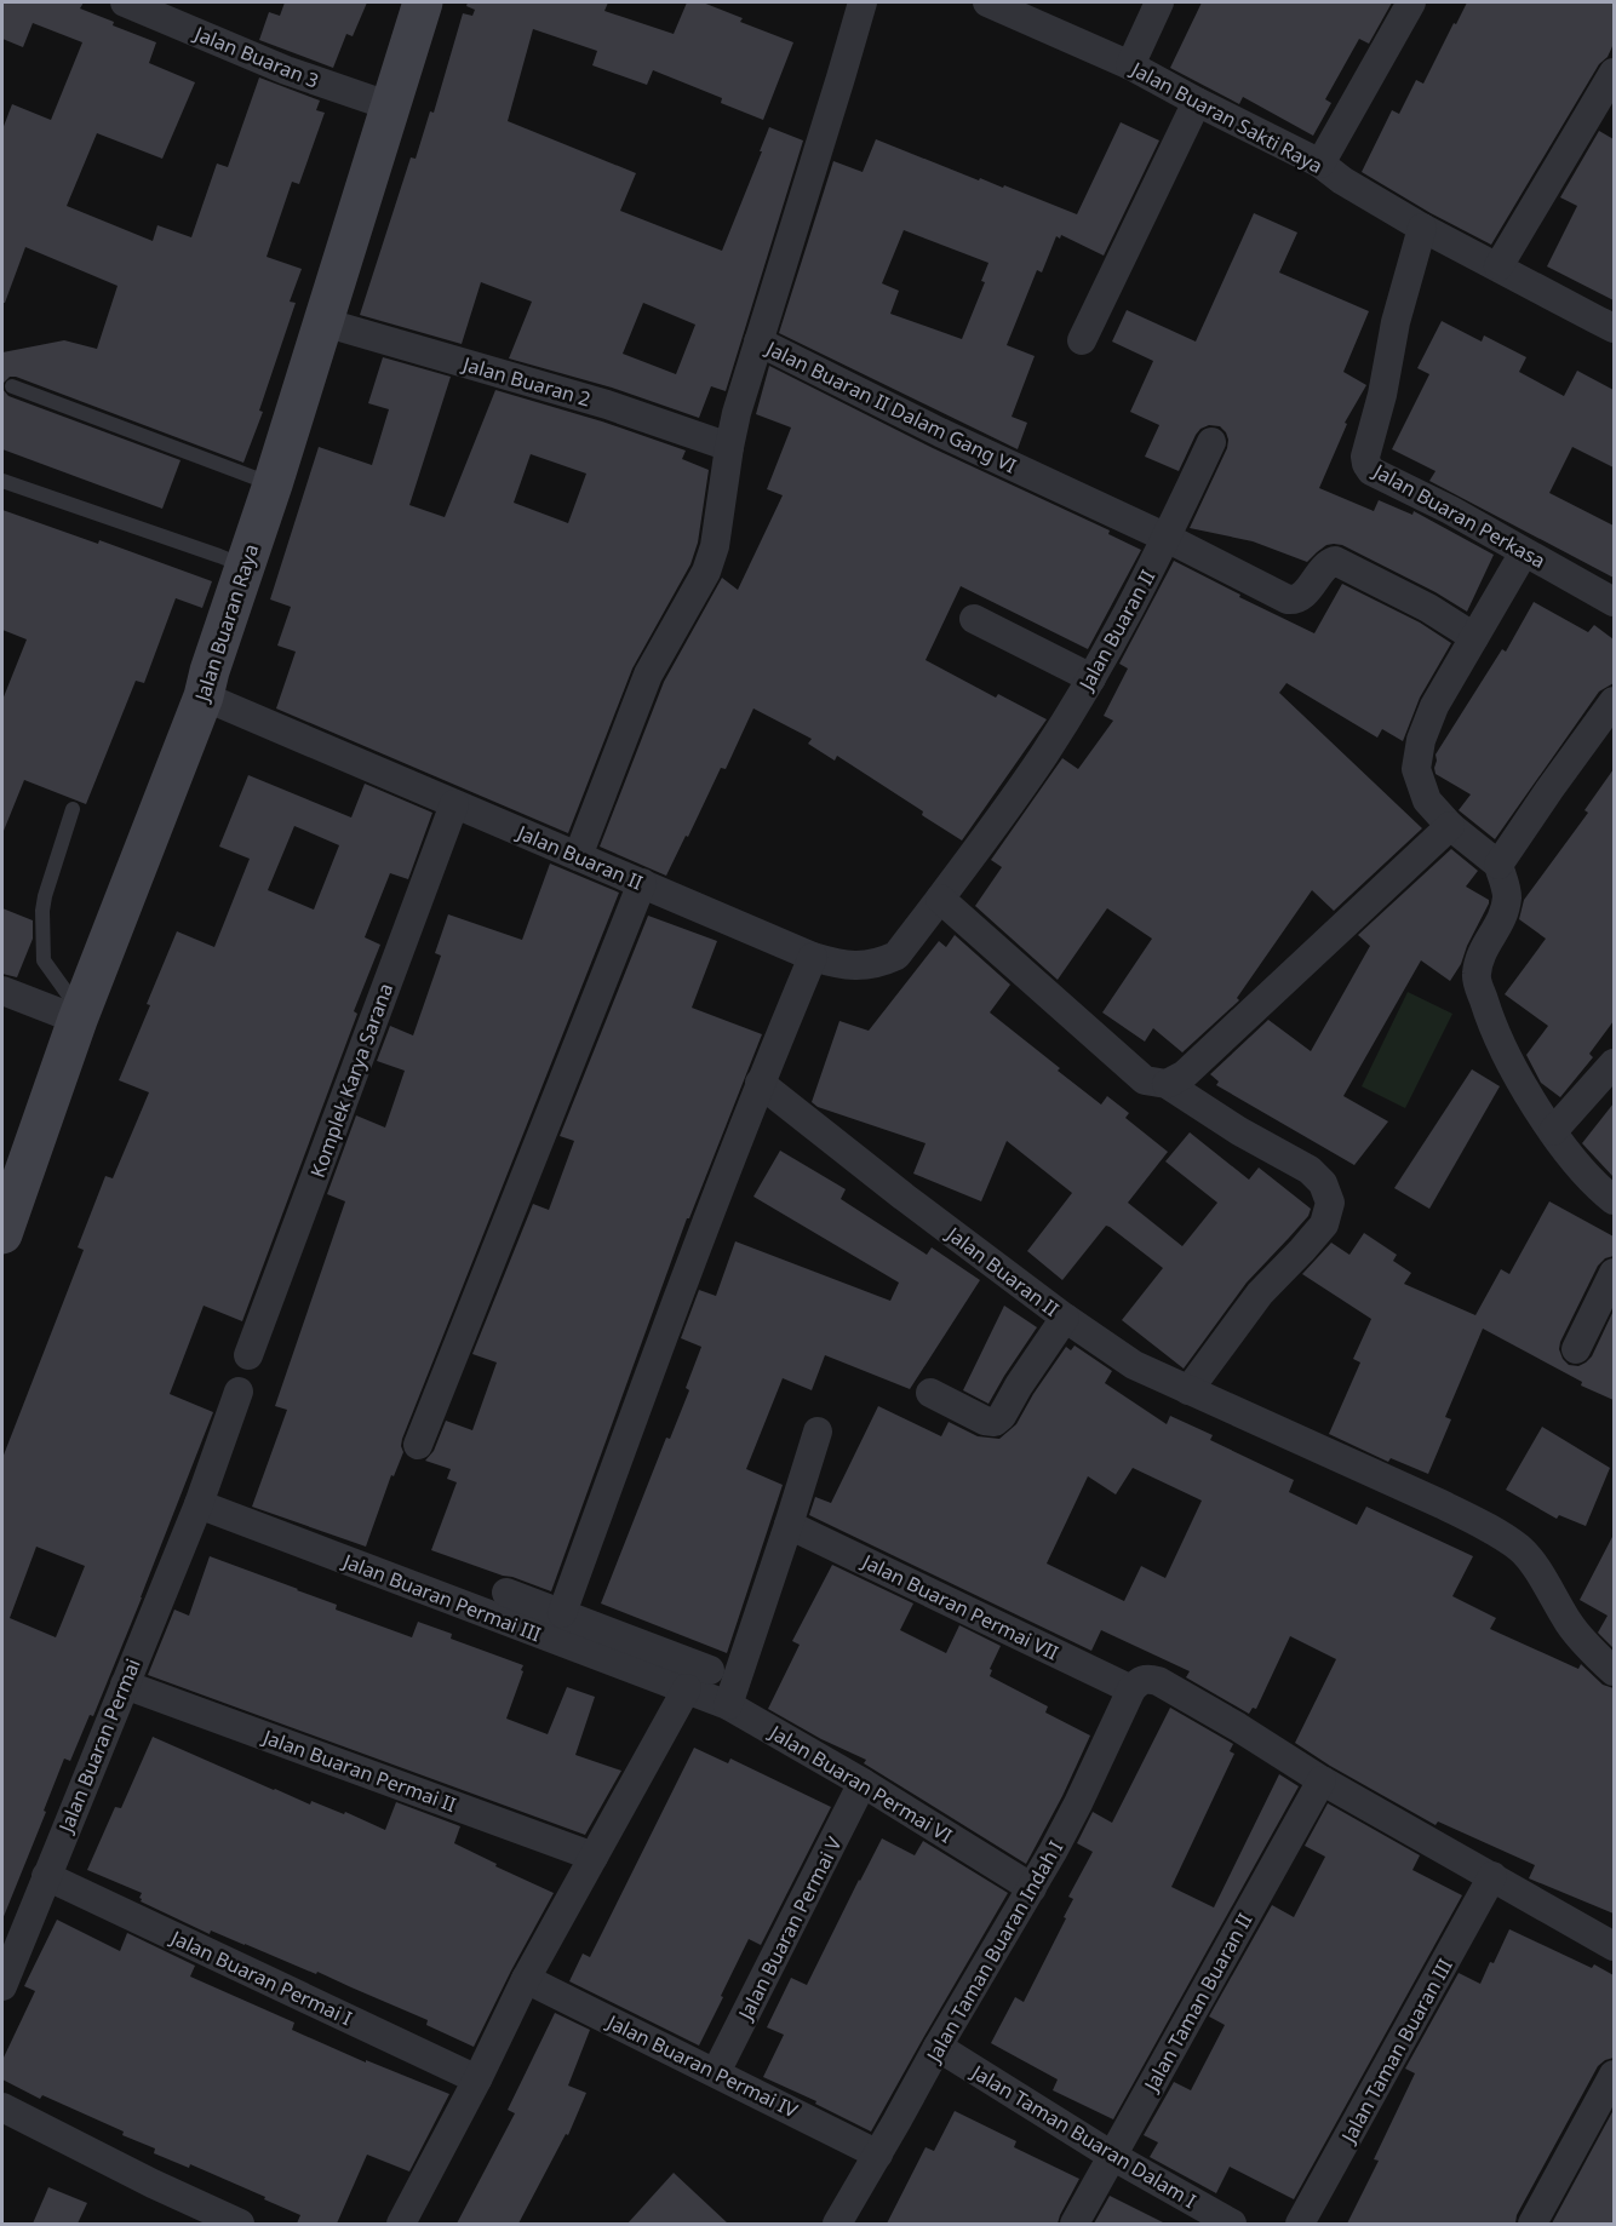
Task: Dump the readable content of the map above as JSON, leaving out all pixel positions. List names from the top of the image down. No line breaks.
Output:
{"streets":{"street":["Jalan Buaran 3","Jalan Buaran Sakti Raya","Jalan Buaran 2","Jalan Buaran II Dalam Gang VI","Jalan Buaran Perkasa","Jalan Buaran Raya","Jalan Buaran II","Komplek Karya Sarana","Jalan Buaran Permai III","Jalan Buaran Permai VII","Jalan Buaran Permai","Jalan Buaran Permai II","Jalan Buaran Permai VI","Jalan Buaran Permai V","Jalan Taman Buaran Indah I","Jalan Buaran Permai I","Jalan Taman Buaran II","Jalan Taman Buaran III","Jalan Buaran Permai IV","Jalan Taman Buaran Dalam I"]},"crossings":[["Jalan Buaran 3","Jalan Buaran Raya"],["Jalan Buaran Sakti Raya","Jalan Buaran Perkasa"],["Jalan Buaran 2","Jalan Buaran II Dalam Gang VI"],["Jalan Buaran 2","Jalan Buaran Raya"],["Jalan Buaran II Dalam Gang VI","Jalan Buaran II"],["Jalan Buaran Raya","Jalan Buaran II"],["Jalan Buaran II","Komplek Karya Sarana"],["Jalan Buaran Permai III","Jalan Buaran Permai"],["Jalan Buaran Permai III","Jalan Buaran Permai VI"],["Jalan Buaran Permai VII","Jalan Taman Buaran Indah I"],["Jalan Buaran Permai VII","Jalan Taman Buaran II"],["Jalan Buaran Permai VII","Jalan Taman Buaran III"],["Jalan Buaran Permai","Jalan Buaran Permai II"],["Jalan Buaran Permai","Jalan Buaran Permai I"],["Jalan Buaran Permai VI","Jalan Buaran Permai V"],["Jalan Buaran Permai VI","Jalan Taman Buaran Indah I"],["Jalan Buaran Permai V","Jalan Buaran Permai IV"],["Jalan Taman Buaran Indah I","Jalan Buaran Permai IV"],["Jalan Taman Buaran Indah I","Jalan Taman Buaran Dalam I"],["Jalan Taman Buaran II","Jalan Taman Buaran Dalam I"]]}
